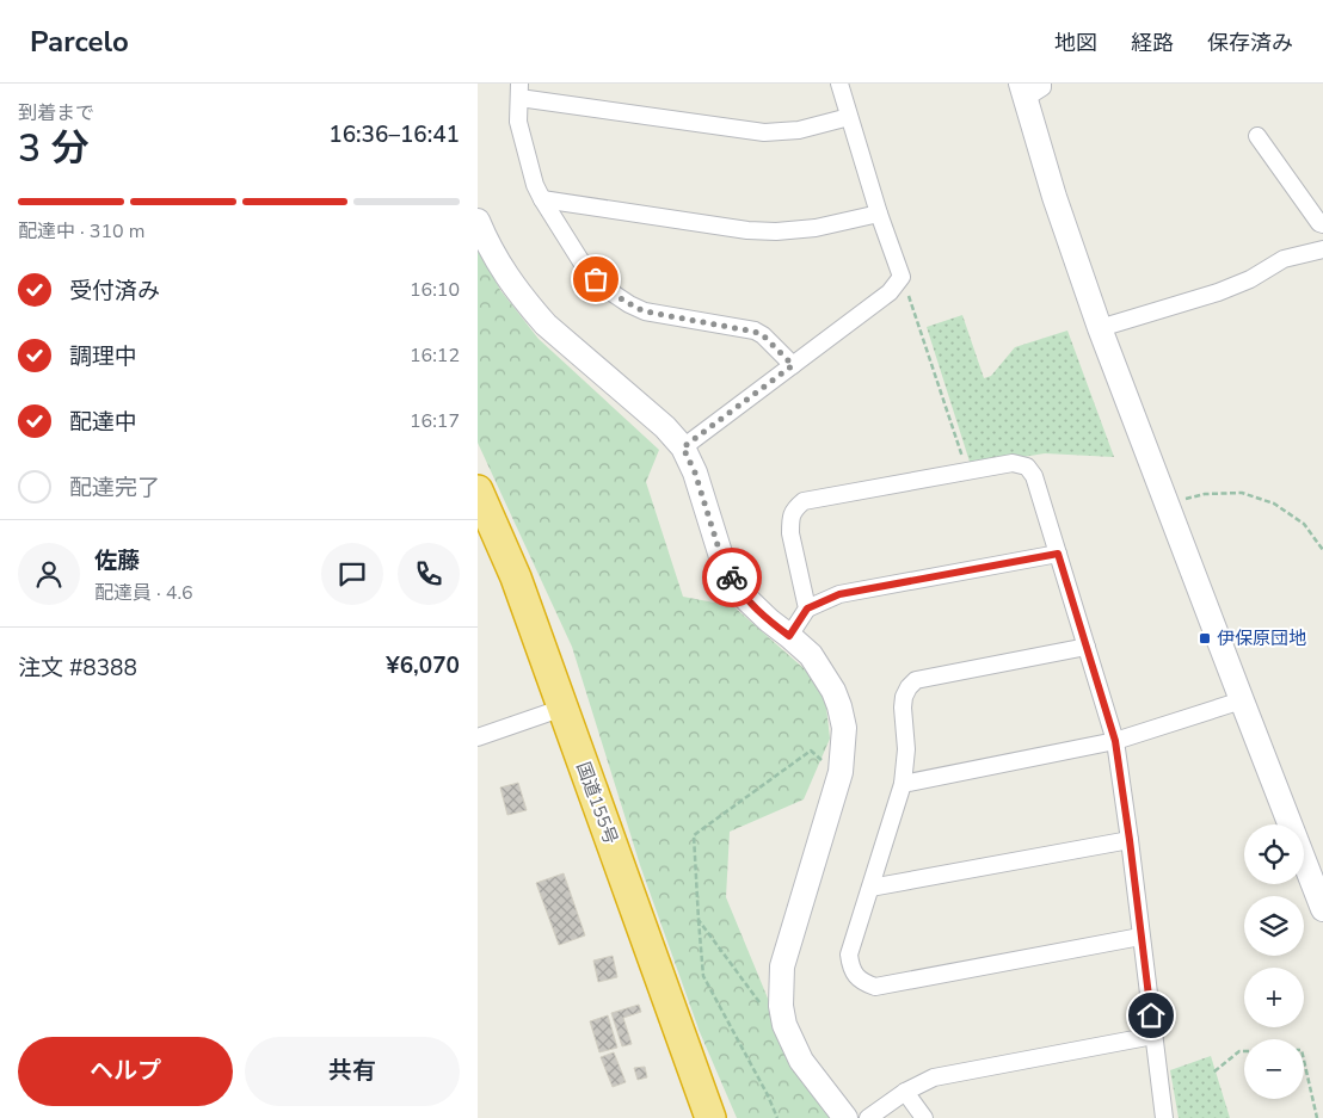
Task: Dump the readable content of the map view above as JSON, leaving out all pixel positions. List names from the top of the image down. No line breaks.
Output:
{"streets":{"highway":["国道155号"]},"places":{"transit":["伊保原団地"]},"page":{"header":"Parcelo","nav":["地図","経路","保存済み"],"heading":["3 分","到着まで","16:36–16:41"],"panel":["佐藤","配達員 · 4.6","注文 #8388","¥6,070"],"bar":"配達中 · 310 m","list":[["受付済み","16:10"],["調理中","16:12"],["配達中","16:17"],"配達完了"],"map_buttons":["+","−"],"buttons":["ヘルプ","共有"]}}
